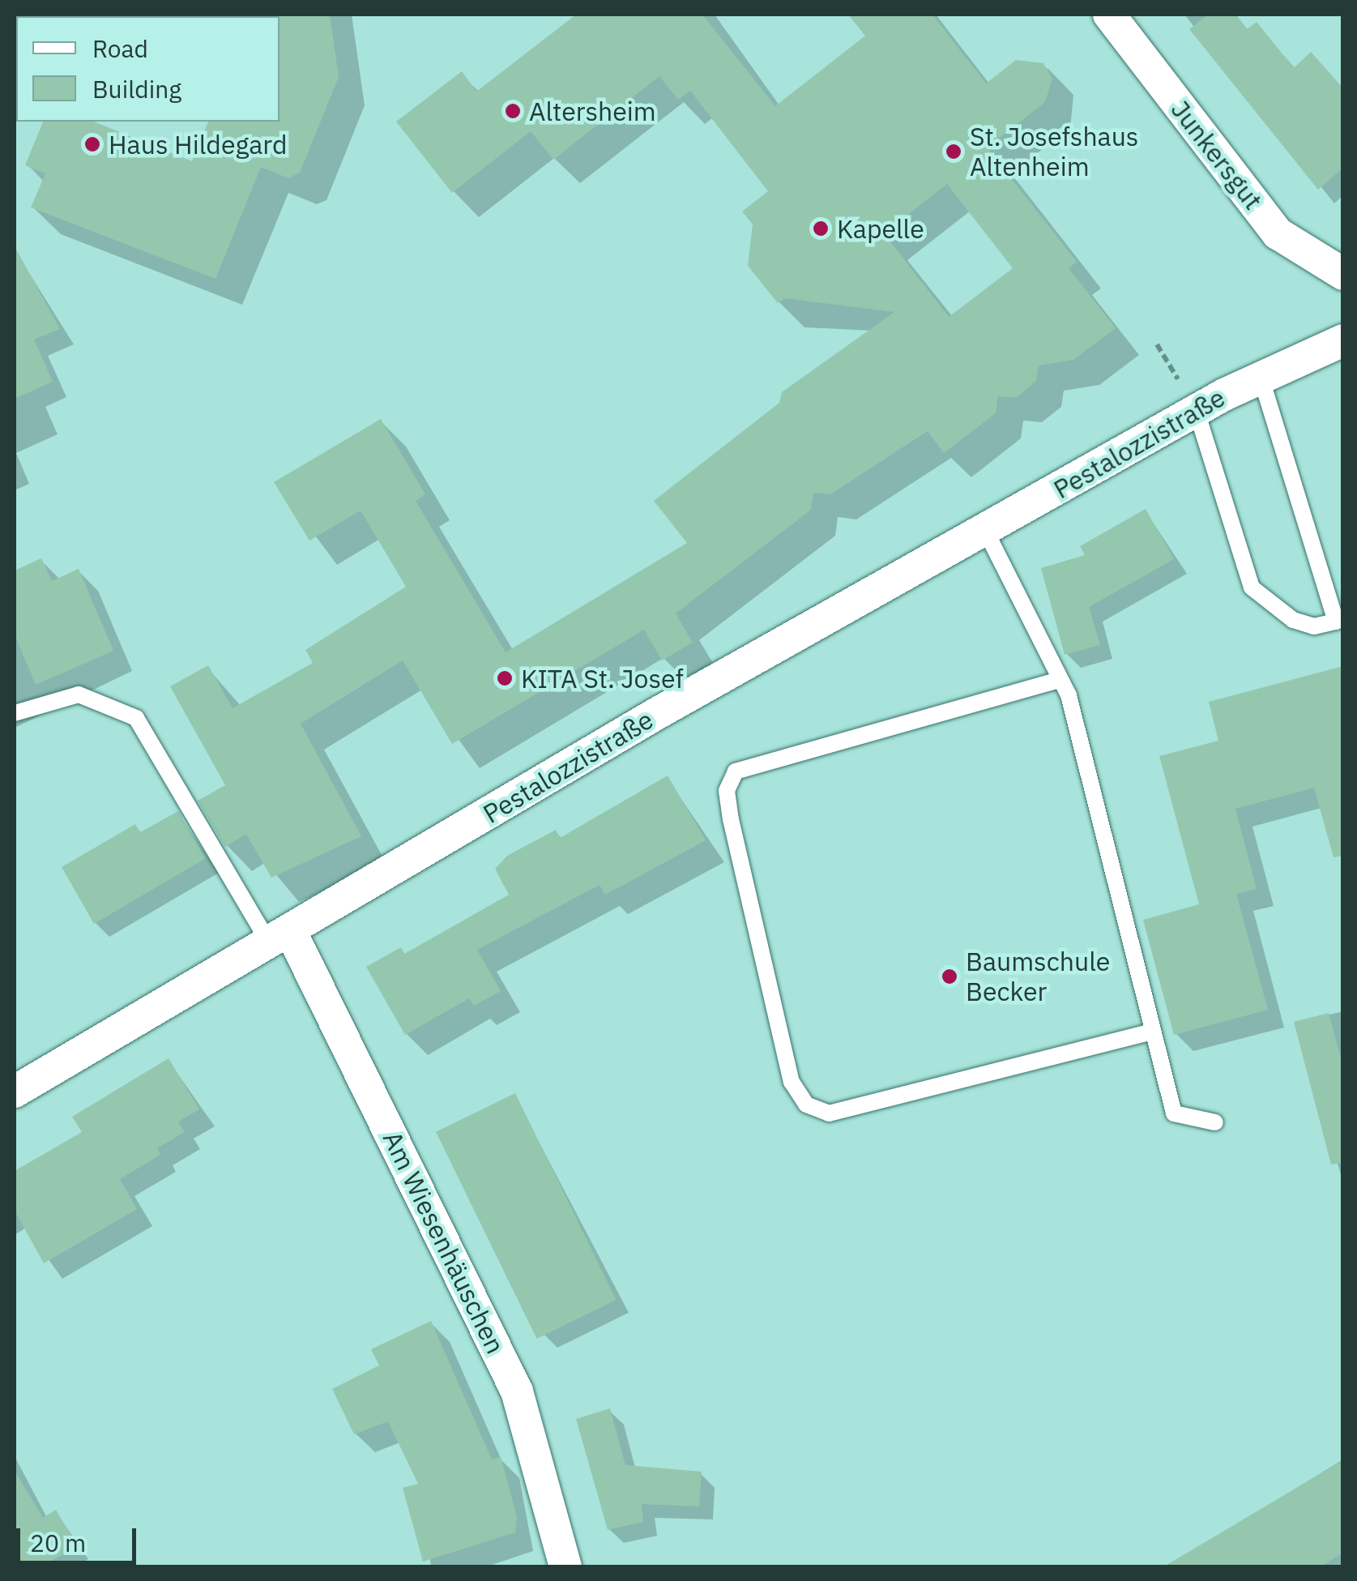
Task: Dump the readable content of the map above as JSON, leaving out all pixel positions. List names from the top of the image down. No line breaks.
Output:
{"streets":{"street":["Junkersgut","Pestalozzistraße","Am Wiesenhäuschen"]},"crossings":[["Pestalozzistraße","Am Wiesenhäuschen"]],"places":["Altersheim","Haus Hildegard","St. Josefshaus Altenheim","Kapelle","KITA St. Josef","Baumschule Becker"],"legend":["Road","Building"],"scale_bar":"20 m"}
